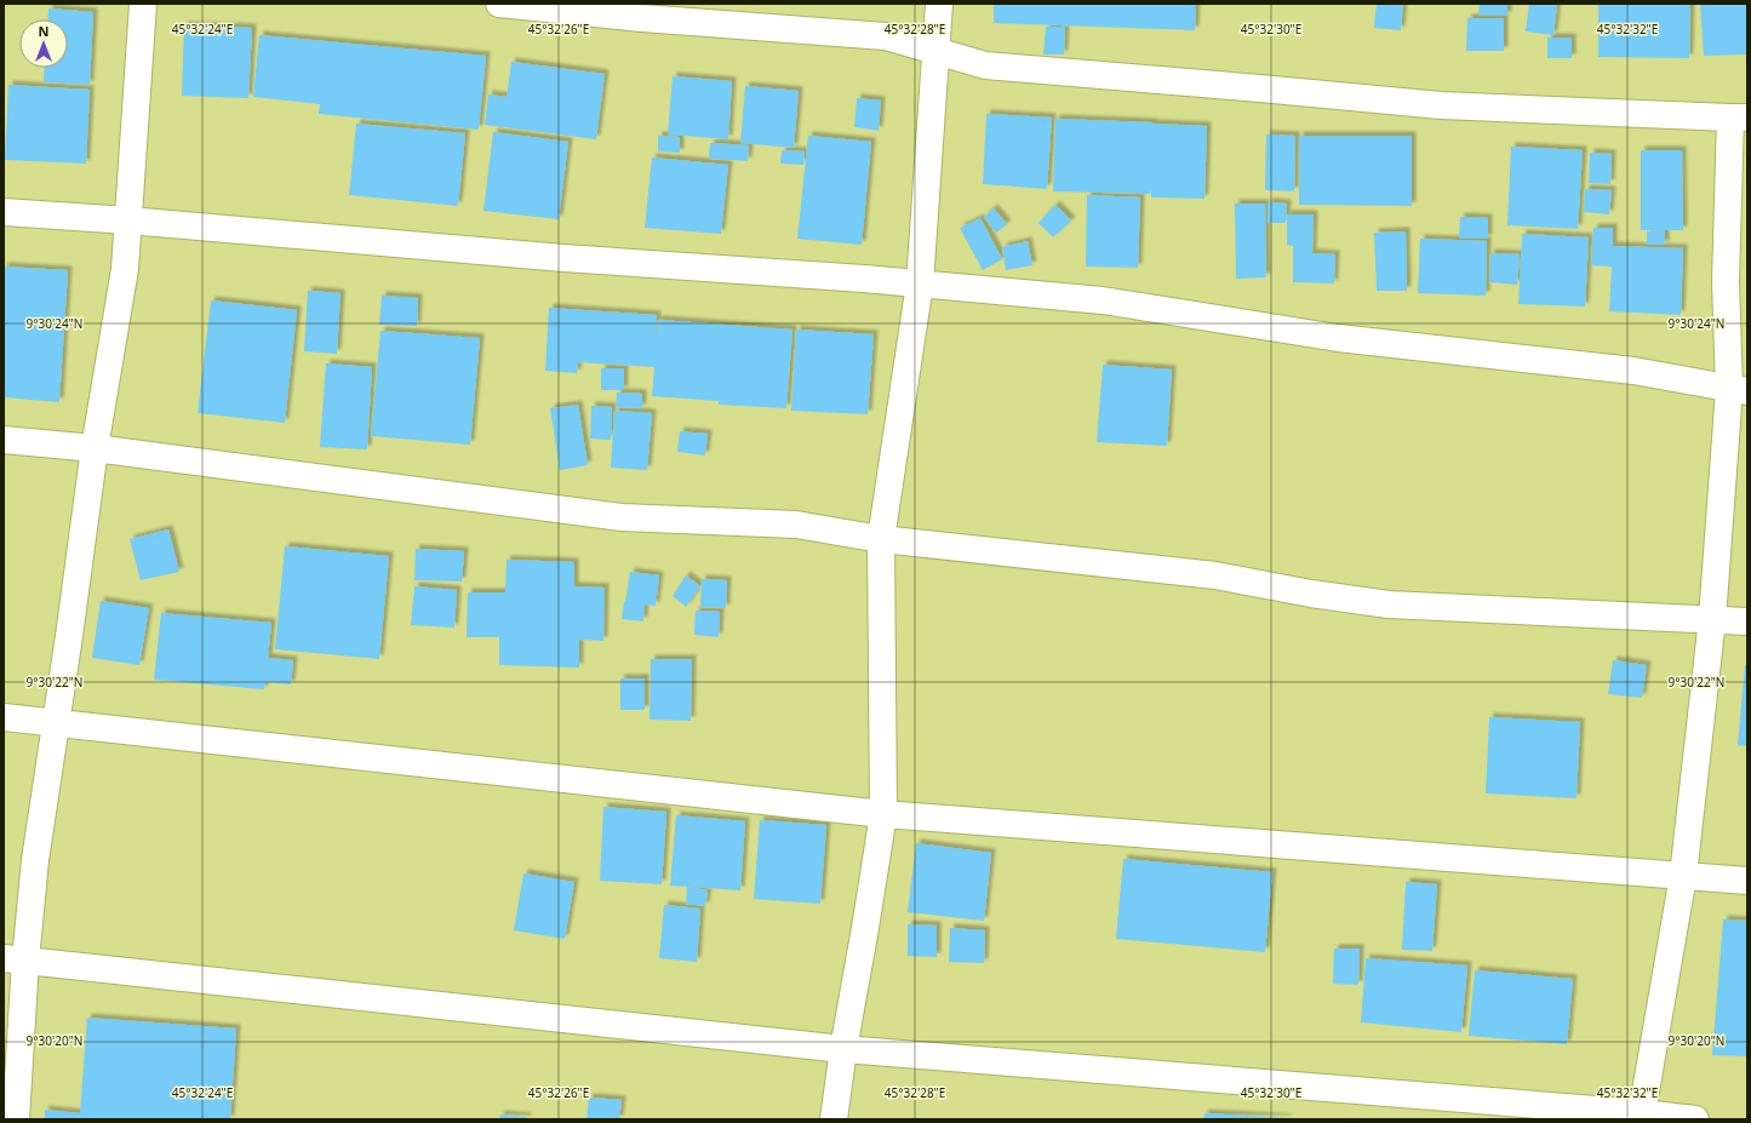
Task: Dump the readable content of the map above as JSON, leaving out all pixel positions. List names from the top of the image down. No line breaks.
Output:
{"north":"top","coordinates":["45°32'24\"E","45°32'26\"E","45°32'28\"E","45°32'30\"E","45°32'32\"E","9°30'24\"N","9°30'22\"N","9°30'20\"N"]}
